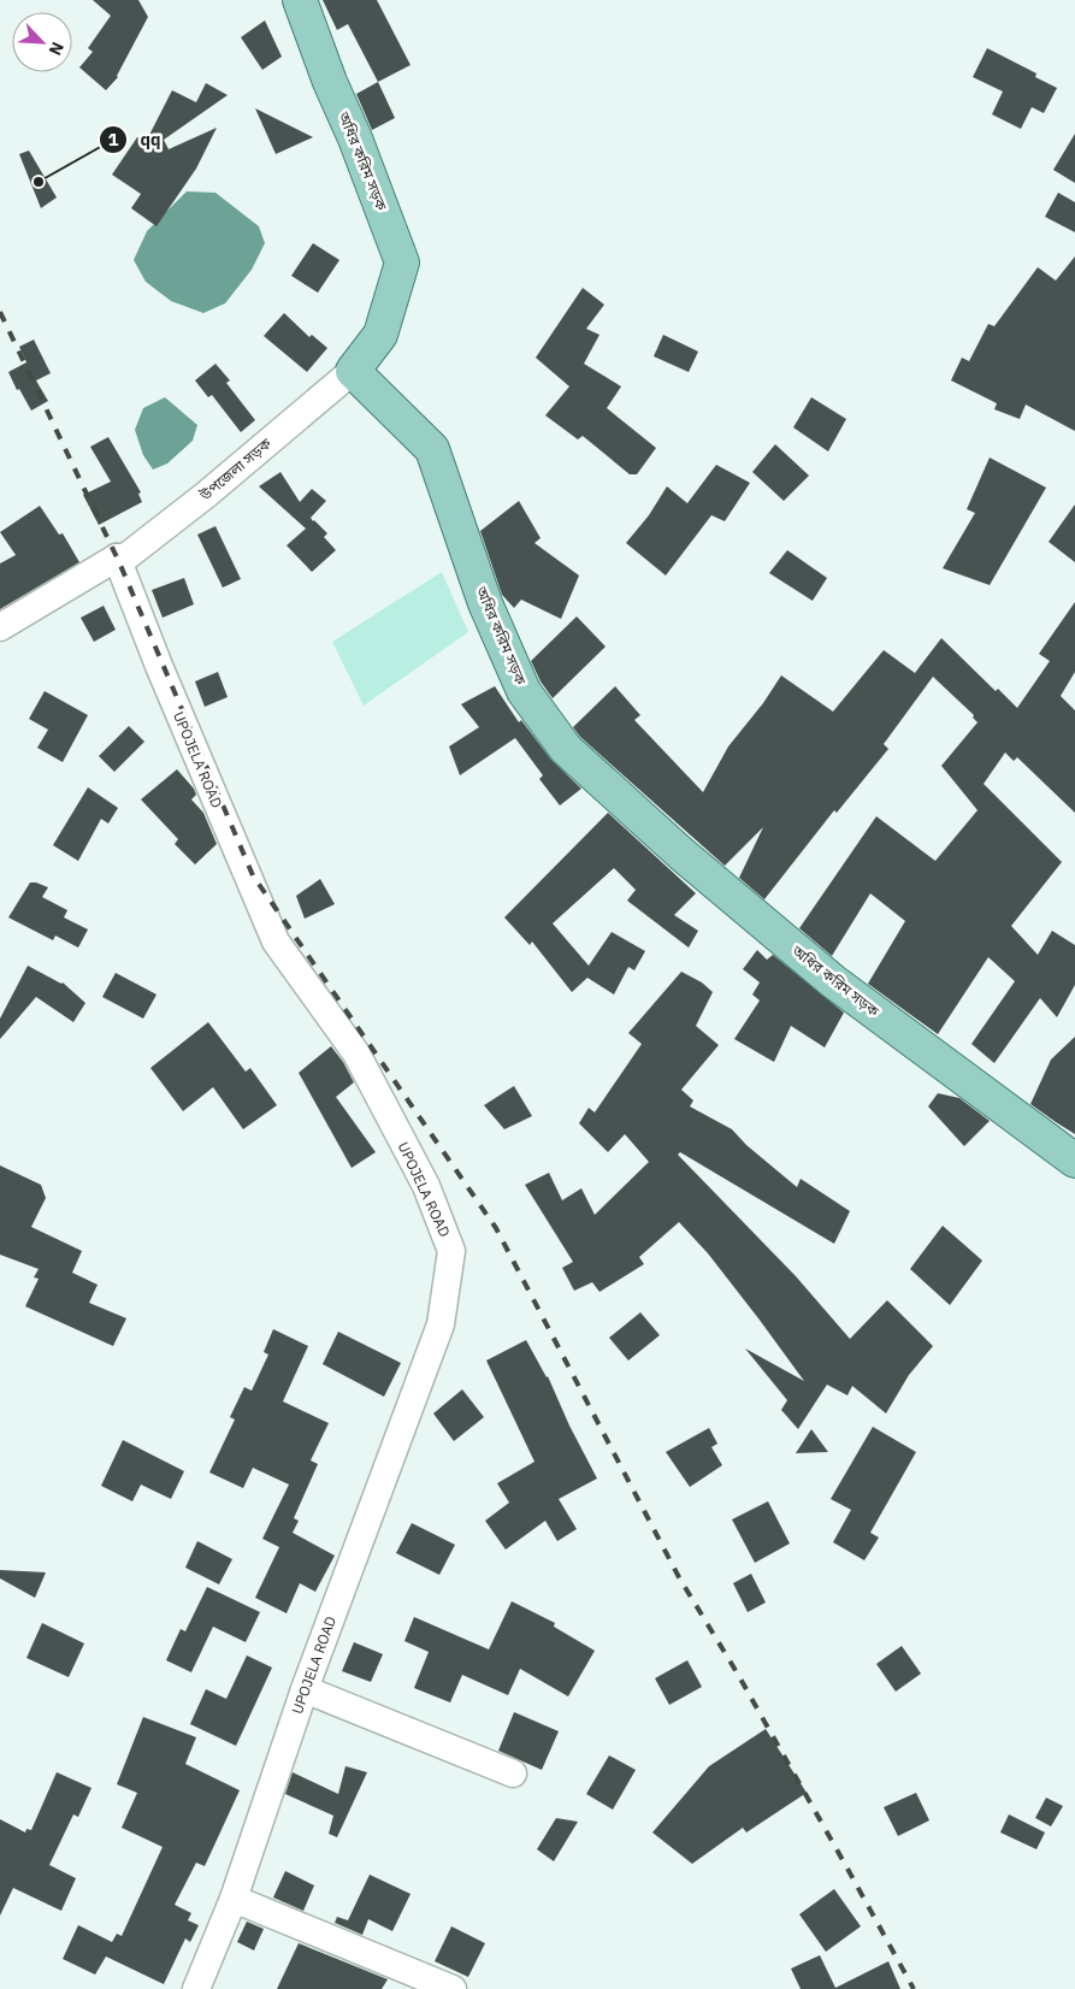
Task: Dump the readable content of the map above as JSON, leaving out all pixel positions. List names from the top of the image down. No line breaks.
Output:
{"streets":{"main road":["অধির করিম সড়ক"],"street":["উপজেলা সড়ক","UPOJELA ROAD"]},"crossings":[["অধির করিম সড়ক","উপজেলা সড়ক"],["উপজেলা সড়ক","UPOJELA ROAD"]],"places":["qq"],"north":"bottom right"}
